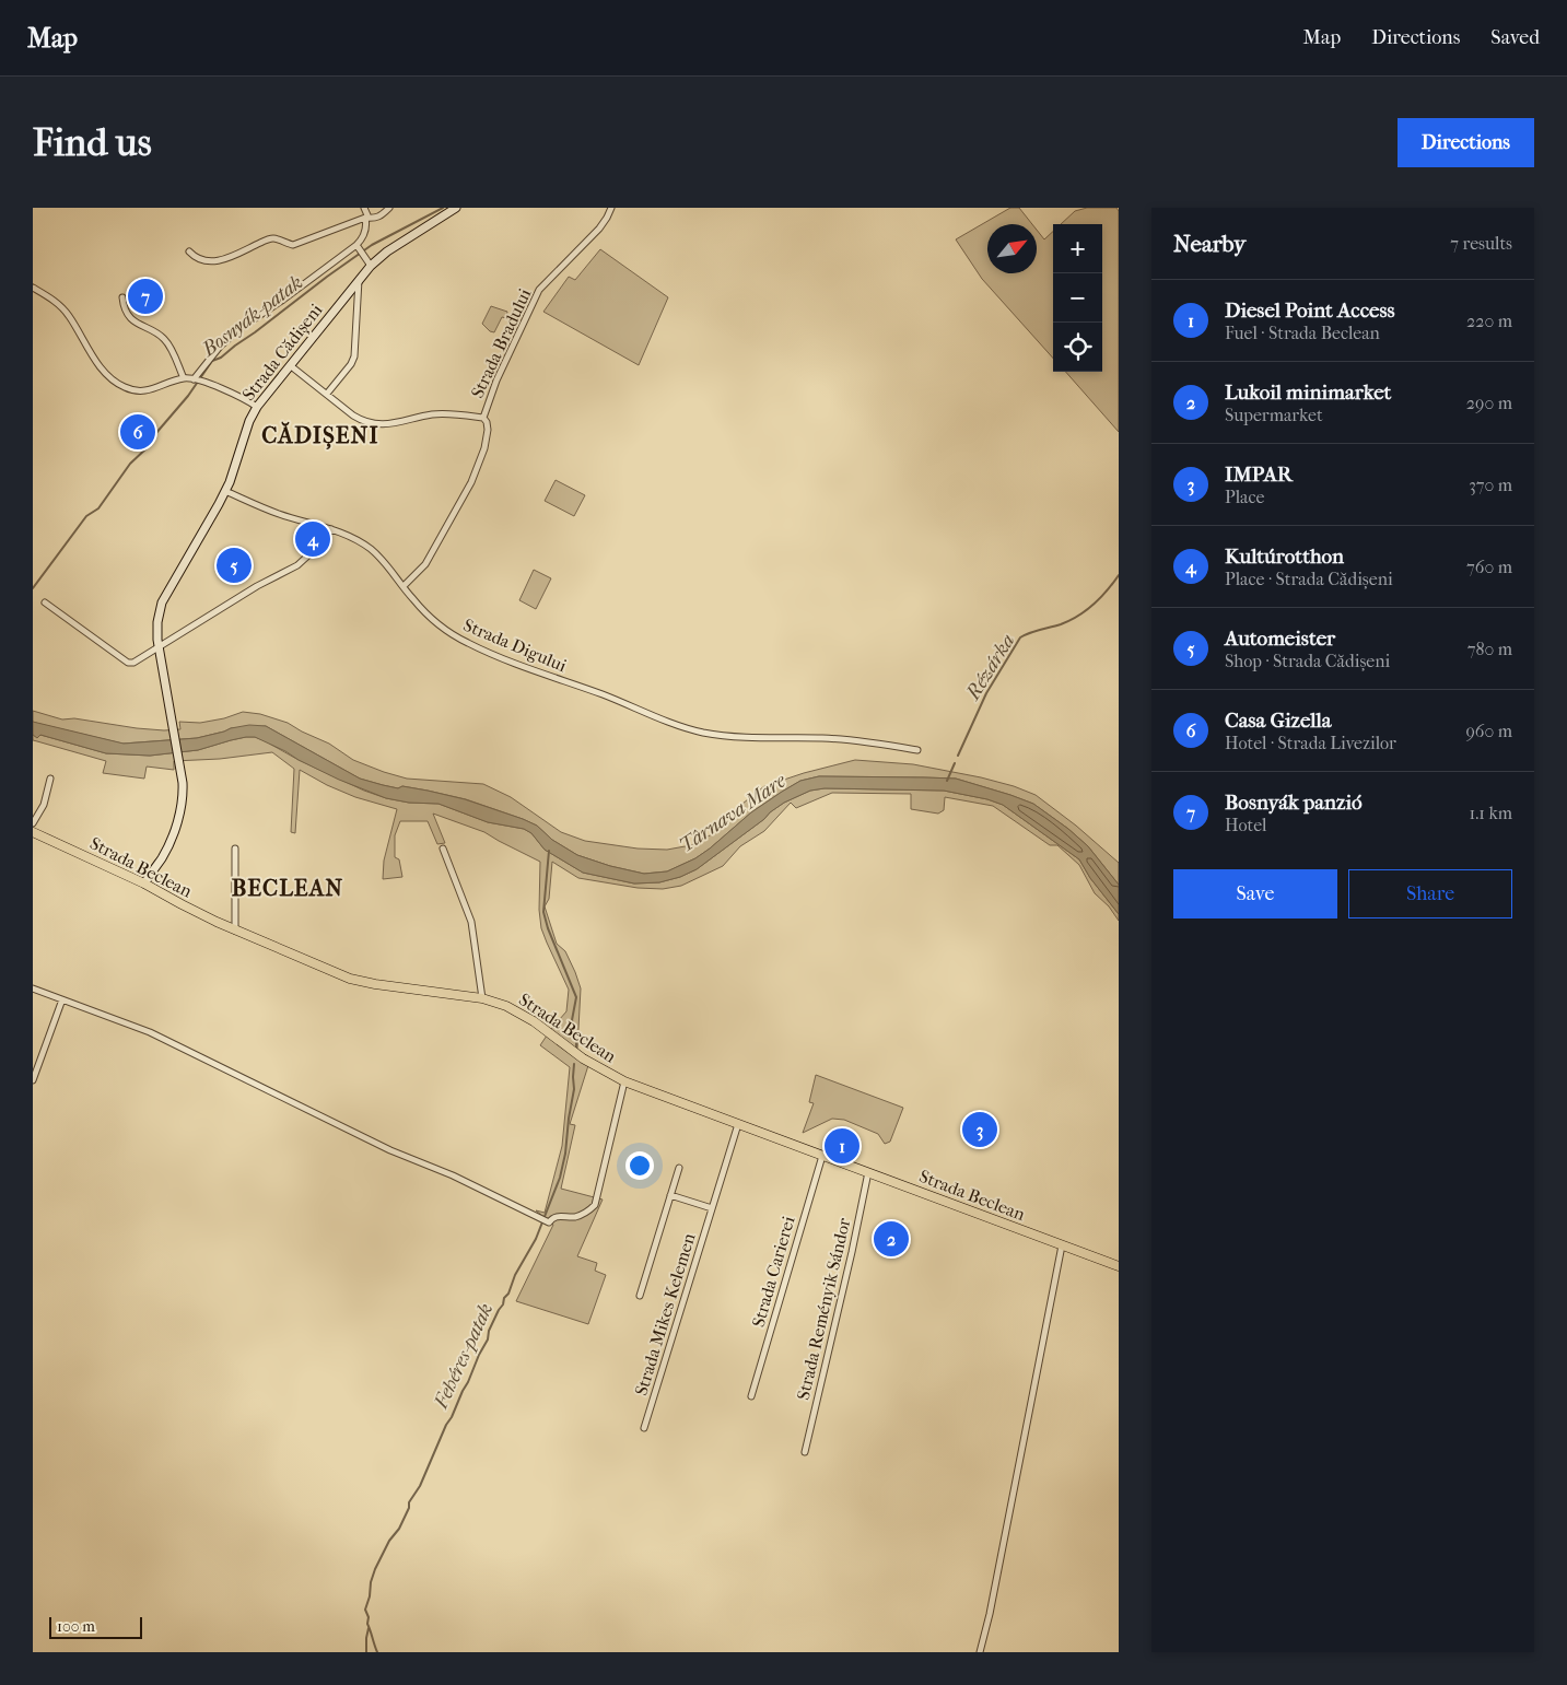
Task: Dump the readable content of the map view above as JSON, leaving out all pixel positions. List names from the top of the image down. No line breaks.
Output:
{"streets":{"main road":["Strada Cădișeni","Strada Beclean"],"street":["Strada Bradului","Strada Digului","Strada Carierei","Strada Reményik Sándor","Strada Mikes Kelemen"]},"crossings":[["Strada Bradului","Strada Cădișeni"],["Strada Bradului","Strada Digului"],["Strada Cădișeni","Strada Digului"],["Strada Cădișeni","Strada Beclean"],["Strada Beclean","Strada Carierei"],["Strada Beclean","Strada Reményik Sándor"],["Strada Beclean","Strada Mikes Kelemen"]],"districts":["CĂDIȘENI","BECLEAN"],"water":["Bosnyák-patak","Rézárka","Târnava Mare","Fehéres-patak"],"scale_bar":"100 m","north":"top right","page":{"header":"Map","nav":["Map","Directions","Saved"],"buttons":["Directions",["Save","Share"]],"title":"Find us","heading":["Nearby","7 results"],"map_buttons":["+","−"],"pins":["7","6","4","5","3","1","2"],"list":[{"mark":"1","name":"Diesel Point Access","note":"Fuel · Strada Beclean","value":"220 m"},{"mark":"2","name":"Lukoil minimarket","note":"Supermarket","value":"290 m"},{"mark":"3","name":"IMPAR","note":"Place","value":"370 m"},{"mark":"4","name":"Kultúrotthon","note":"Place · Strada Cădișeni","value":"760 m"},{"mark":"5","name":"Automeister","note":"Shop · Strada Cădișeni","value":"780 m"},{"mark":"6","name":"Casa Gizella","note":"Hotel · Strada Livezilor","value":"960 m"},{"mark":"7","name":"Bosnyák panzió","note":"Hotel","value":"1.1 km"}],"scale":"100 m"}}
